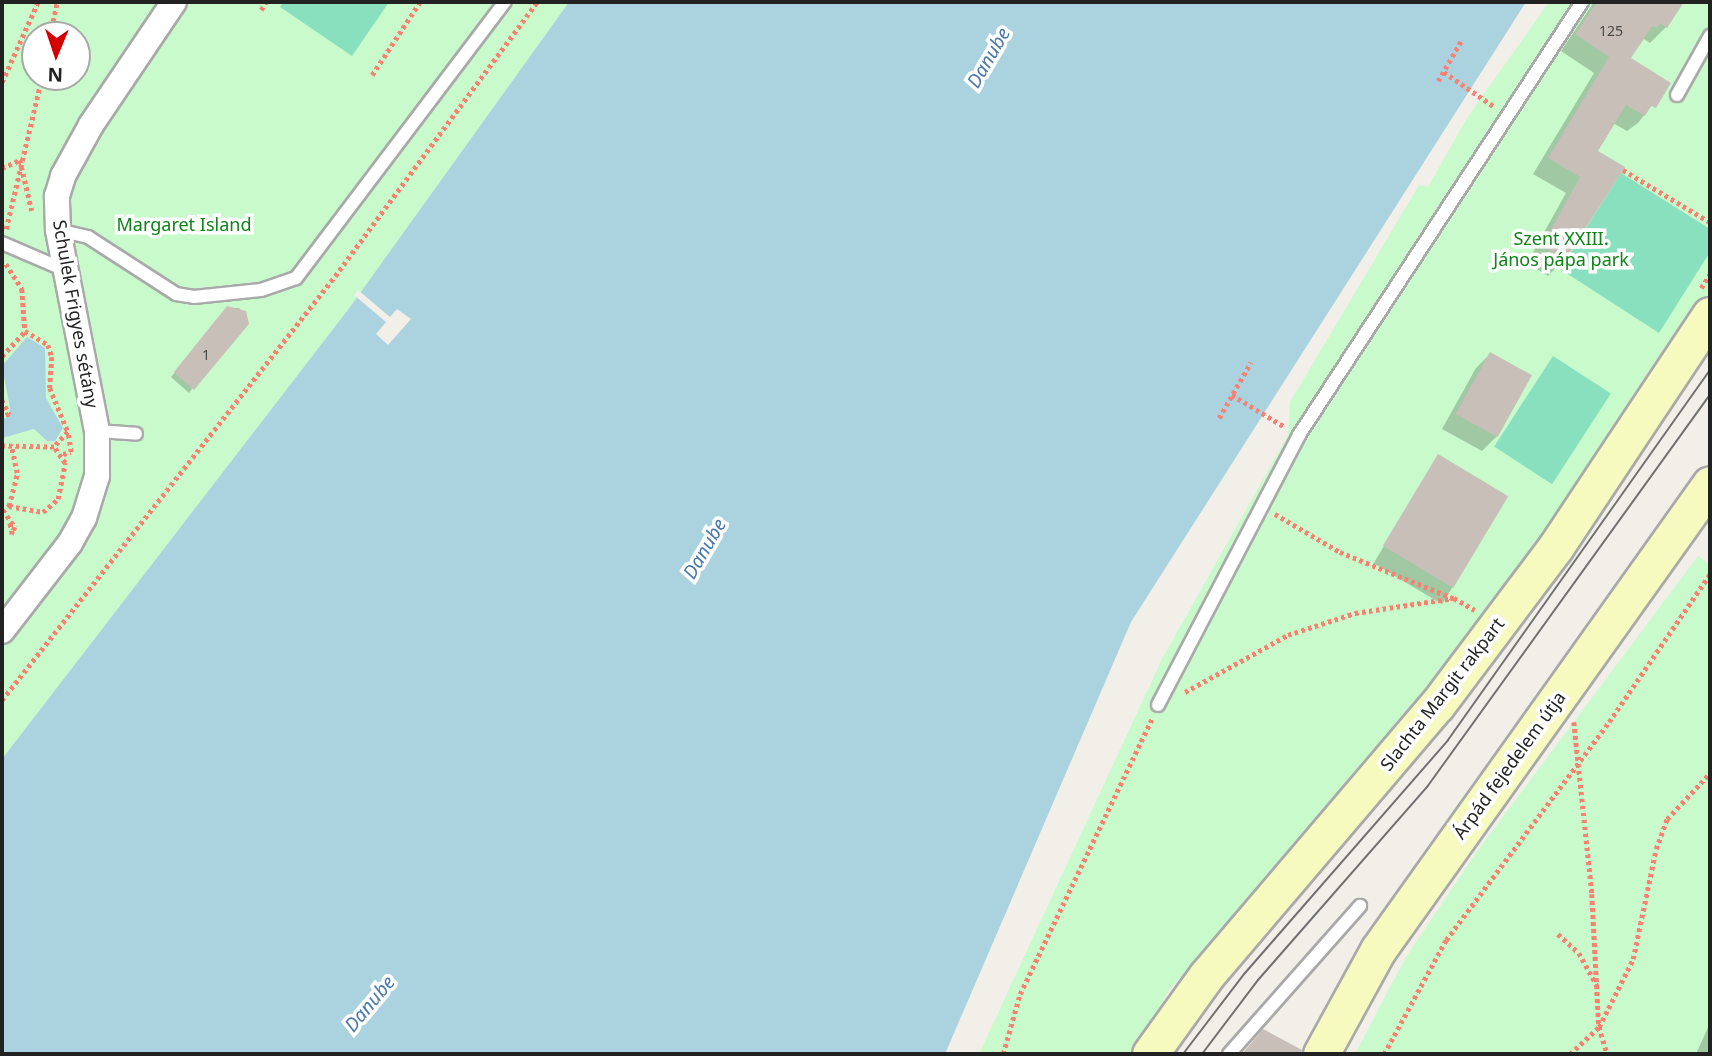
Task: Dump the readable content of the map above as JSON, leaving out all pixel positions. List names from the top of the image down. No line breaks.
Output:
{"streets":{"main road":["Slachta Margit rakpart","Árpád fejedelem útja"],"street":["Schulek Frigyes sétány"]},"water":["Danube"],"parks":["Margaret Island","Szent XXIII. János pápa park"],"house_numbers":["125","1"],"north":"bottom"}
